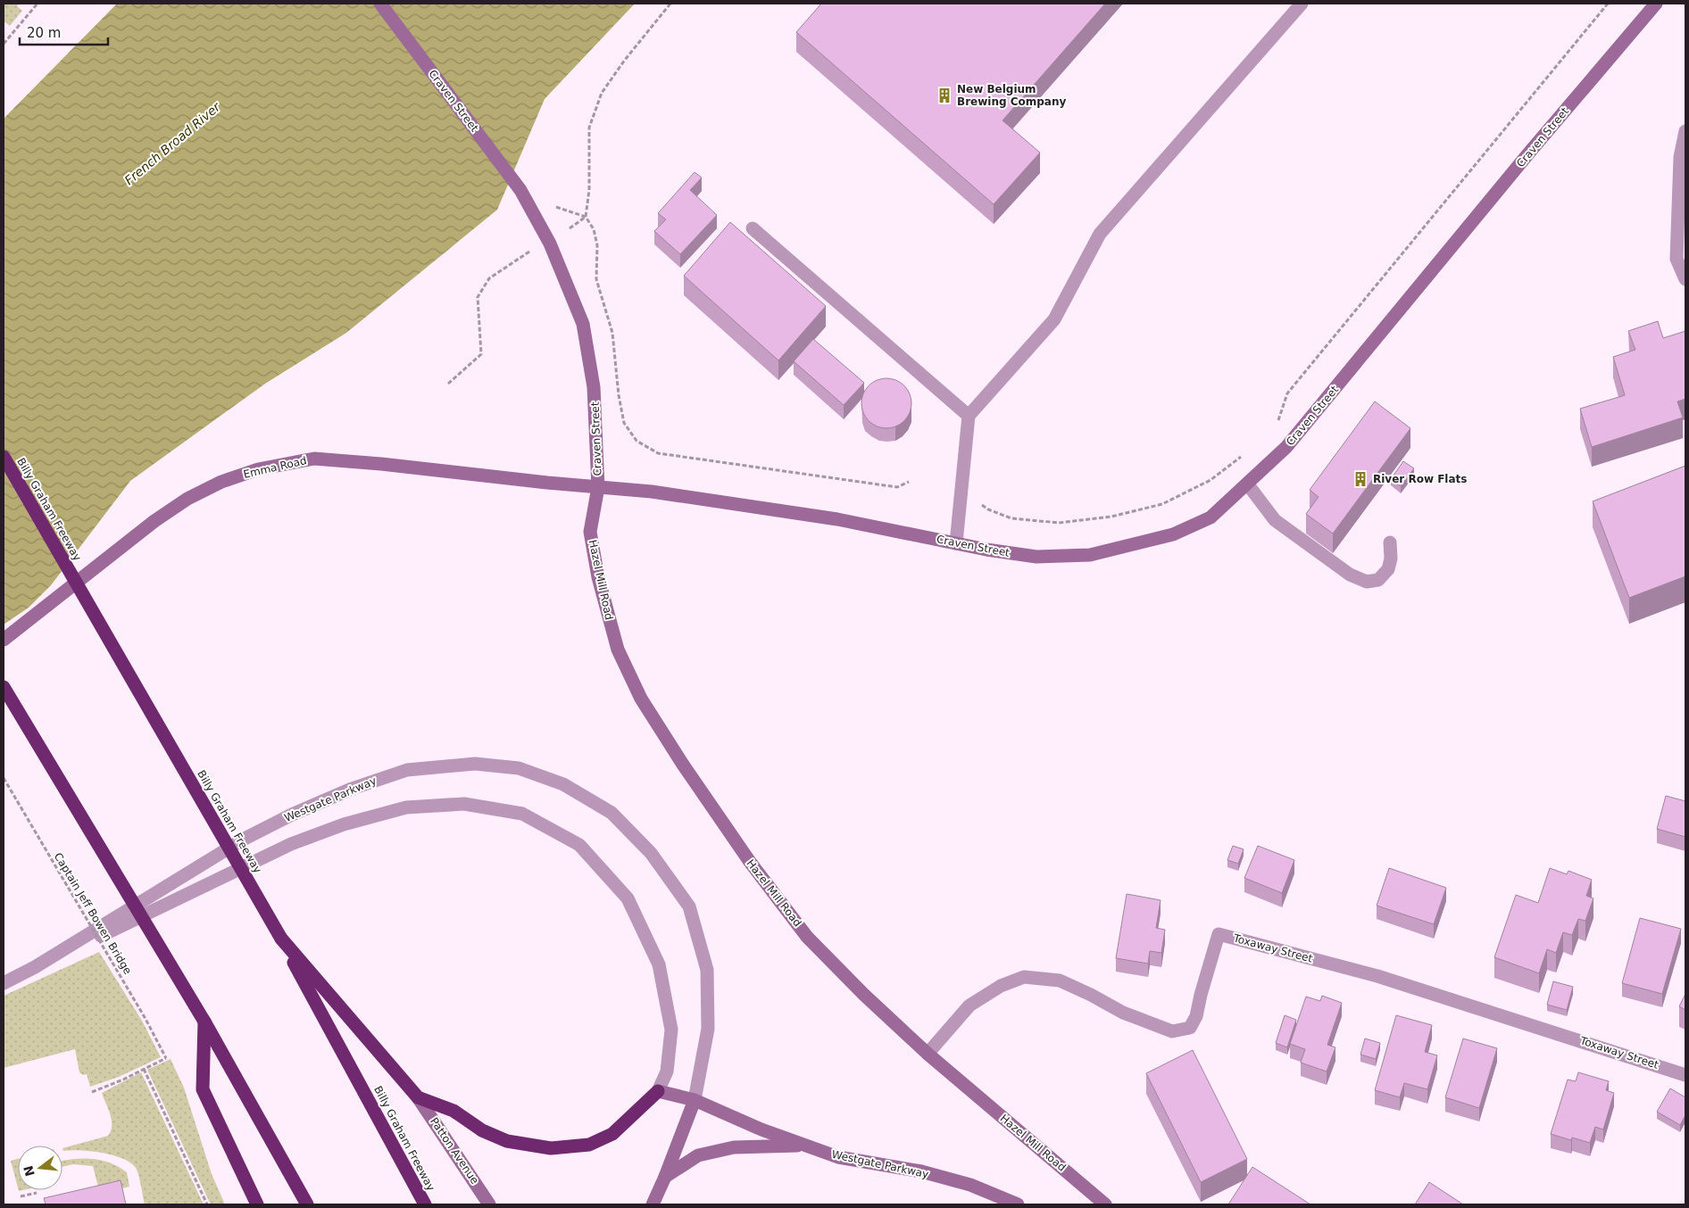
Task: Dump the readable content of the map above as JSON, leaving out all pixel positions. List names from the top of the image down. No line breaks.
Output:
{"streets":{"highway":["Billy Graham Freeway"],"street":["Craven Street","Emma Road","Hazel Mill Road","Westgate Parkway","Toxaway Street","Patton Avenue"],"path":["Captain Jeff Bowen Bridge"]},"crossings":[["Craven Street","Emma Road"],["Craven Street","Hazel Mill Road"],["Emma Road","Hazel Mill Road"],["Hazel Mill Road","Toxaway Street"]],"water":["French Broad River"],"places":{"building":["New Belgium Brewing Company","River Row Flats"]},"scale_bar":"20 m","north":"left"}
